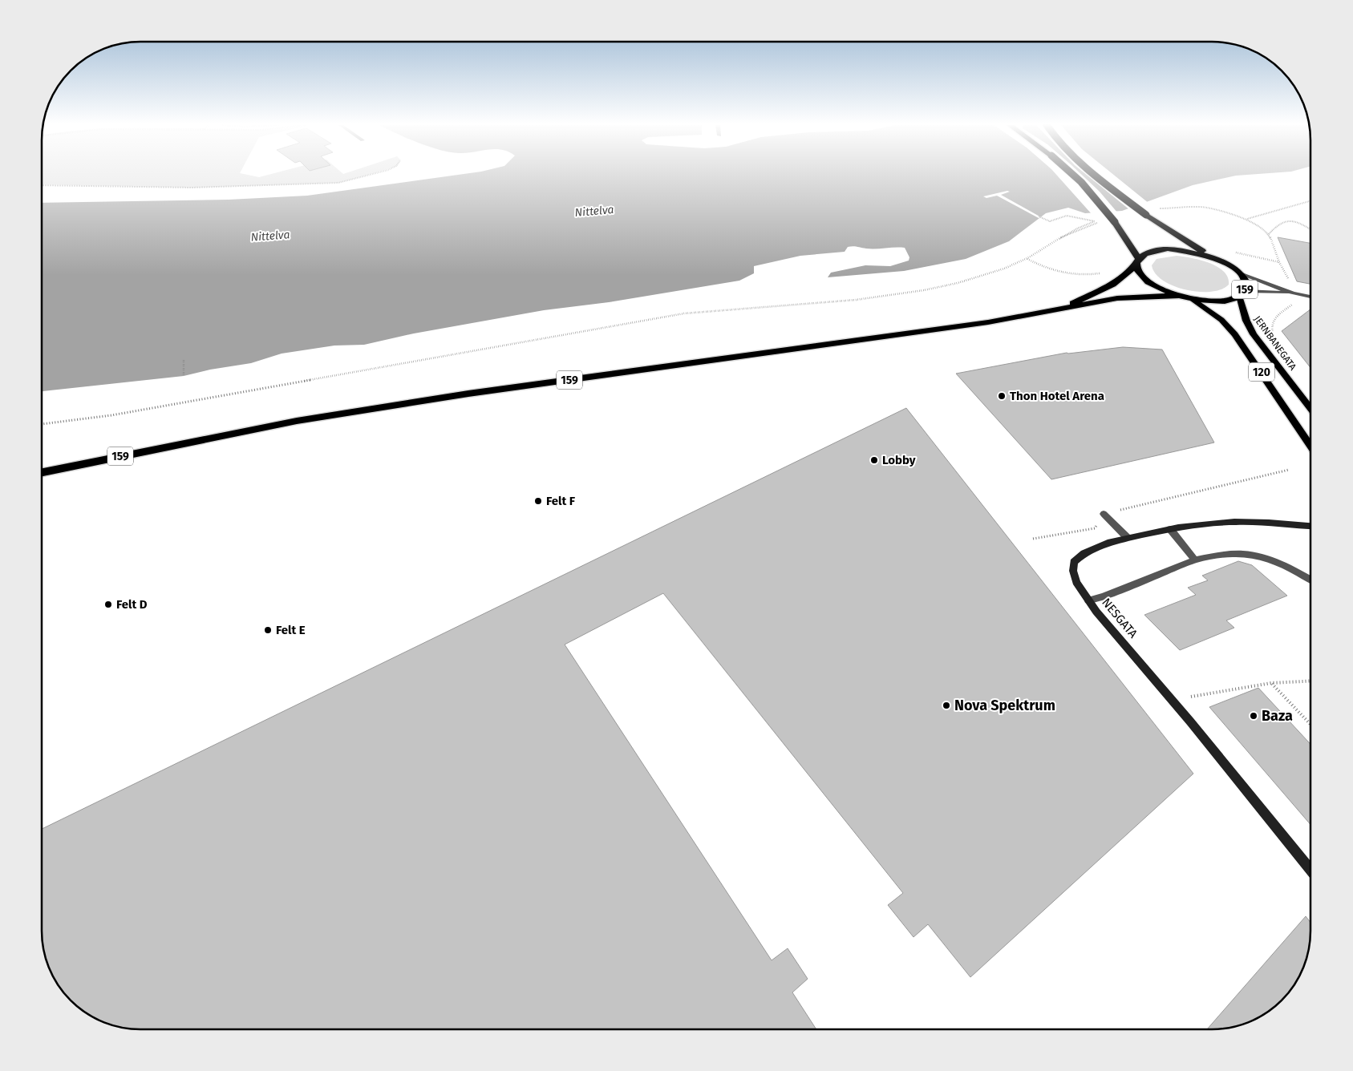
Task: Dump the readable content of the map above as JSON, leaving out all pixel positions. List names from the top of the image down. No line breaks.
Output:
{"streets":{"highway":["159"],"main road":["JERNBANEGATA","120"],"street":["NESGATA"]},"crossings":[["159","JERNBANEGATA"],["159","120"]],"water":["Nittelva"],"places":["Thon Hotel Arena","Lobby","Felt F","Felt D","Felt E","Nova Spektrum","Baza"]}
